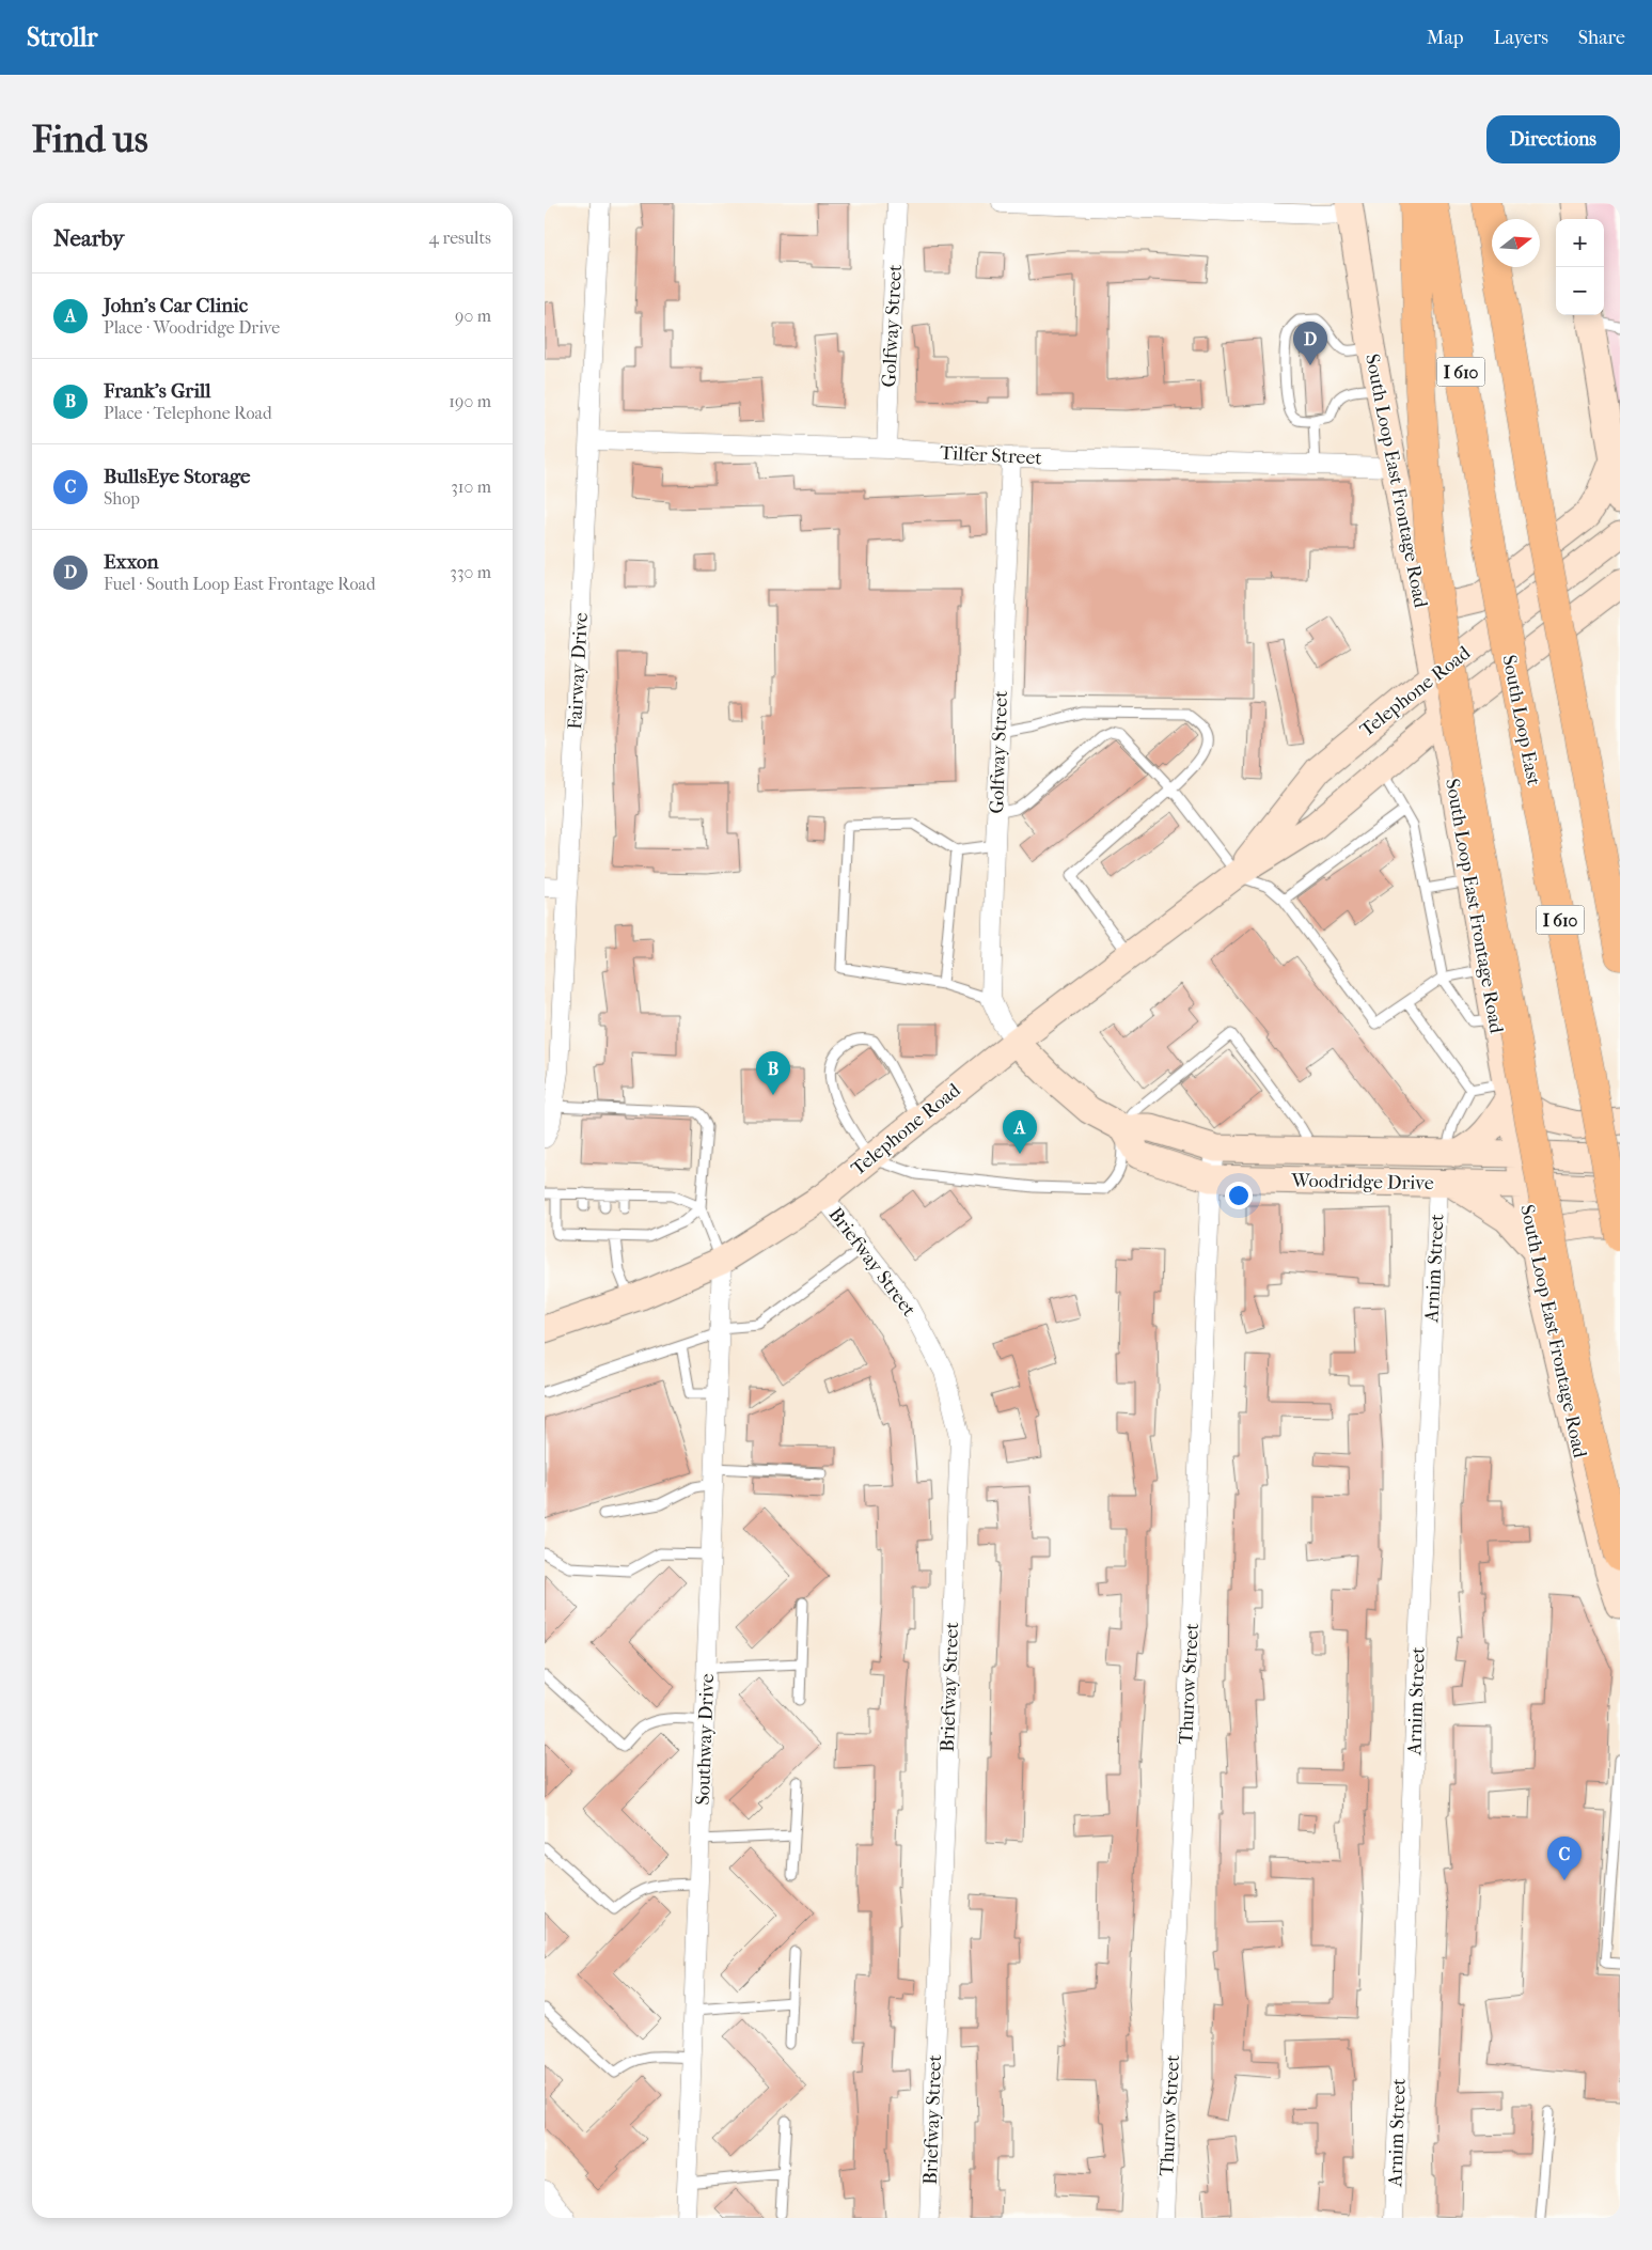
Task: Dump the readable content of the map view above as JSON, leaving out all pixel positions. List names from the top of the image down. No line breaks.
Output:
{"streets":{"highway":["I 610","South Loop East"],"main road":["South Loop East Frontage Road","Telephone Road","Woodridge Drive"],"street":["Golfway Street","Tilfer Street","Fairway Drive","Briefway Street","Arnim Street","Thurow Street","Southway Drive"]},"crossings":[["Golfway Street","Tilfer Street"],["Golfway Street","Telephone Road"],["Golfway Street","Woodridge Drive"],["Tilfer Street","South Loop East Frontage Road"],["Tilfer Street","Fairway Drive"],["South Loop East Frontage Road","Telephone Road"],["South Loop East Frontage Road","Woodridge Drive"],["Telephone Road","Woodridge Drive"],["Telephone Road","Briefway Street"],["Telephone Road","Southway Drive"],["Woodridge Drive","Arnim Street"],["Woodridge Drive","Thurow Street"]],"north":"right","page":{"header":"Strollr","nav":["Map","Layers","Share"],"buttons":"Directions","title":"Find us","heading":["Nearby","4 results"],"map_buttons":["+","−"],"list":[{"mark":"A","name":"John’s Car Clinic","note":"Place · Woodridge Drive","value":"90 m"},{"mark":"B","name":"Frank’s Grill","note":"Place · Telephone Road","value":"190 m"},{"mark":"C","name":"BullsEye Storage","note":"Shop","value":"310 m"},{"mark":"D","name":"Exxon","note":"Fuel · South Loop East Frontage Road","value":"330 m"}],"pins":["D","B","A","C"]}}
